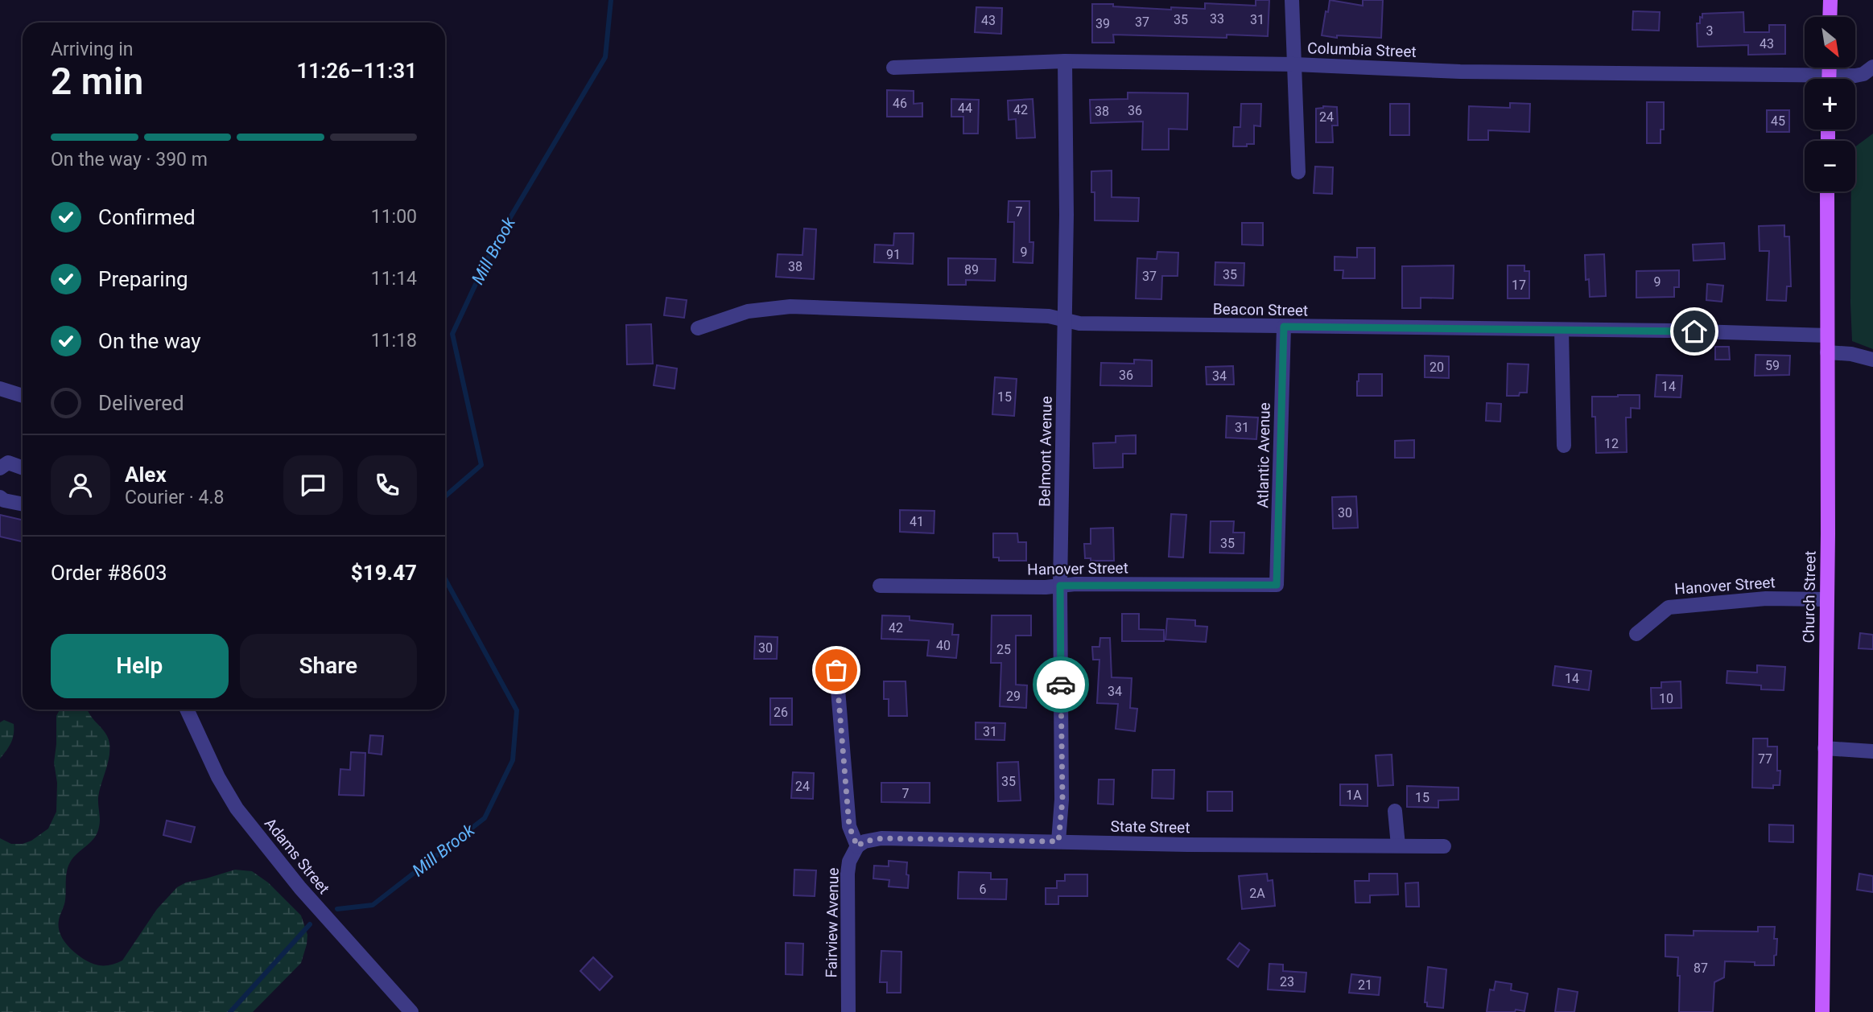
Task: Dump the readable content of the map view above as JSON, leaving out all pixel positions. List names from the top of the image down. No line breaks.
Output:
{"streets":{"main road":["Church Street"],"street":["Columbia Street","Beacon Street","Belmont Avenue","Atlantic Avenue","Hanover Street","State Street","Adams Street","Fairview Avenue"]},"crossings":[["Columbia Street","Belmont Avenue"],["Beacon Street","Belmont Avenue"],["Beacon Street","Atlantic Avenue"],["Beacon Street","Church Street"],["Belmont Avenue","Hanover Street"],["Belmont Avenue","State Street"],["Atlantic Avenue","Hanover Street"],["Hanover Street","Church Street"],["State Street","Fairview Avenue"]],"water":["Mill Brook"],"house_numbers":["33","35","31","43","37","39","3","43","46","44","42","36","38","24","45","7","9","91","38","89","35","37","9","17","59","20","36","34","14","15","31","12","30","41","35","42","40","30","25","14","34","29","10","26","31","77","35","24","7","1A","15","6","2A","87","23","21"],"north":"bottom right","page":{"map_buttons":["+","−"],"heading":["2 min","Arriving in","11:26–11:31"],"panel":["Alex","Courier · 4.8","Order #8603","$19.47"],"bar":"On the way · 390 m","list":[["Confirmed","11:00"],["Preparing","11:14"],["On the way","11:18"],"Delivered"],"buttons":["Help","Share"]}}
